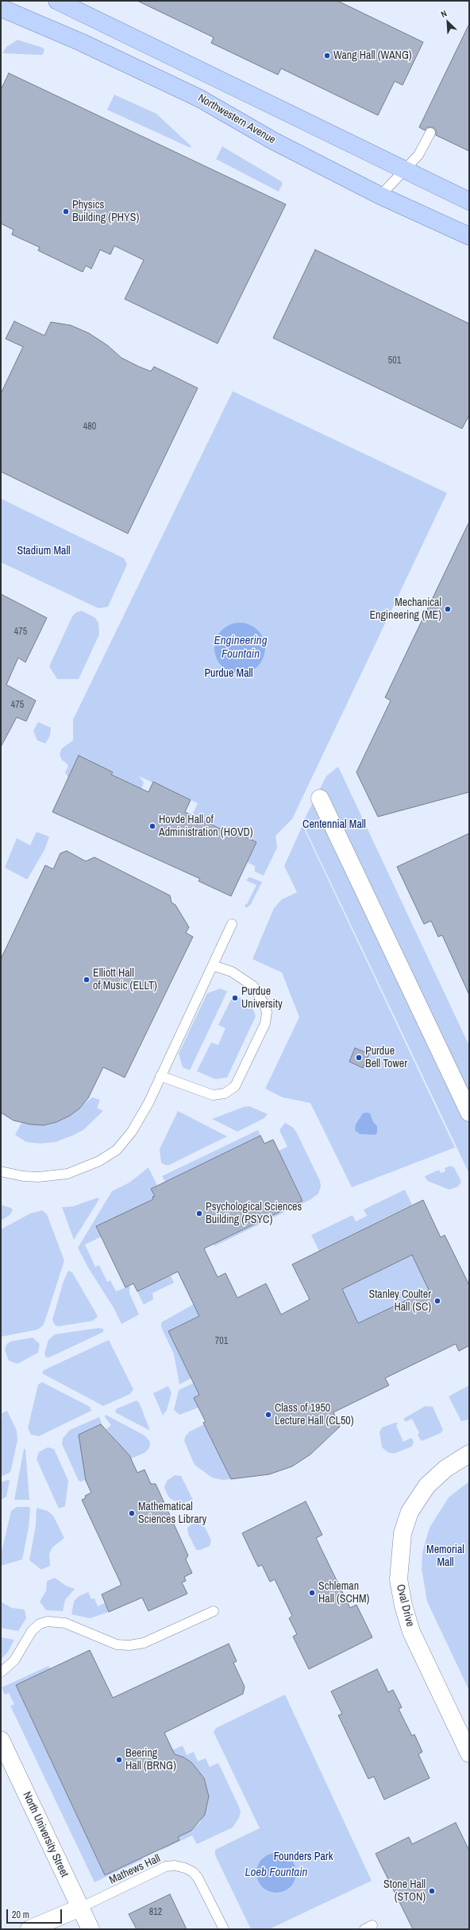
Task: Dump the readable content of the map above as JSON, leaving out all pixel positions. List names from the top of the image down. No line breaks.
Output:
{"streets":{"main road":["Northwestern Avenue"],"street":["Oval Drive","North University Street"],"lane":["Mathews Hall"]},"crossings":[["North University Street","Mathews Hall"]],"water":["Engineering Fountain","Loeb Fountain"],"parks":["Stadium Mall","Purdue Mall","Centennial Mall","Memorial Mall","Founders Park"],"places":["Wang Hall (WANG)","Physics Building (PHYS)","Mechanical Engineering (ME)","Hovde Hall of Administration (HOVD)","Elliott Hall of Music (ELLT)","Purdue University","Purdue Bell Tower","Psychological Sciences Building (PSYC)","Stanley Coulter Hall (SC)","Class of 1950 Lecture Hall (CL50)","Mathematical Sciences Library","Schleman Hall (SCHM)","Beering Hall (BRNG)","Stone Hall (STON)"],"house_numbers":["501","480","475","475","701","812"],"scale_bar":"20 m","north":"top left"}
